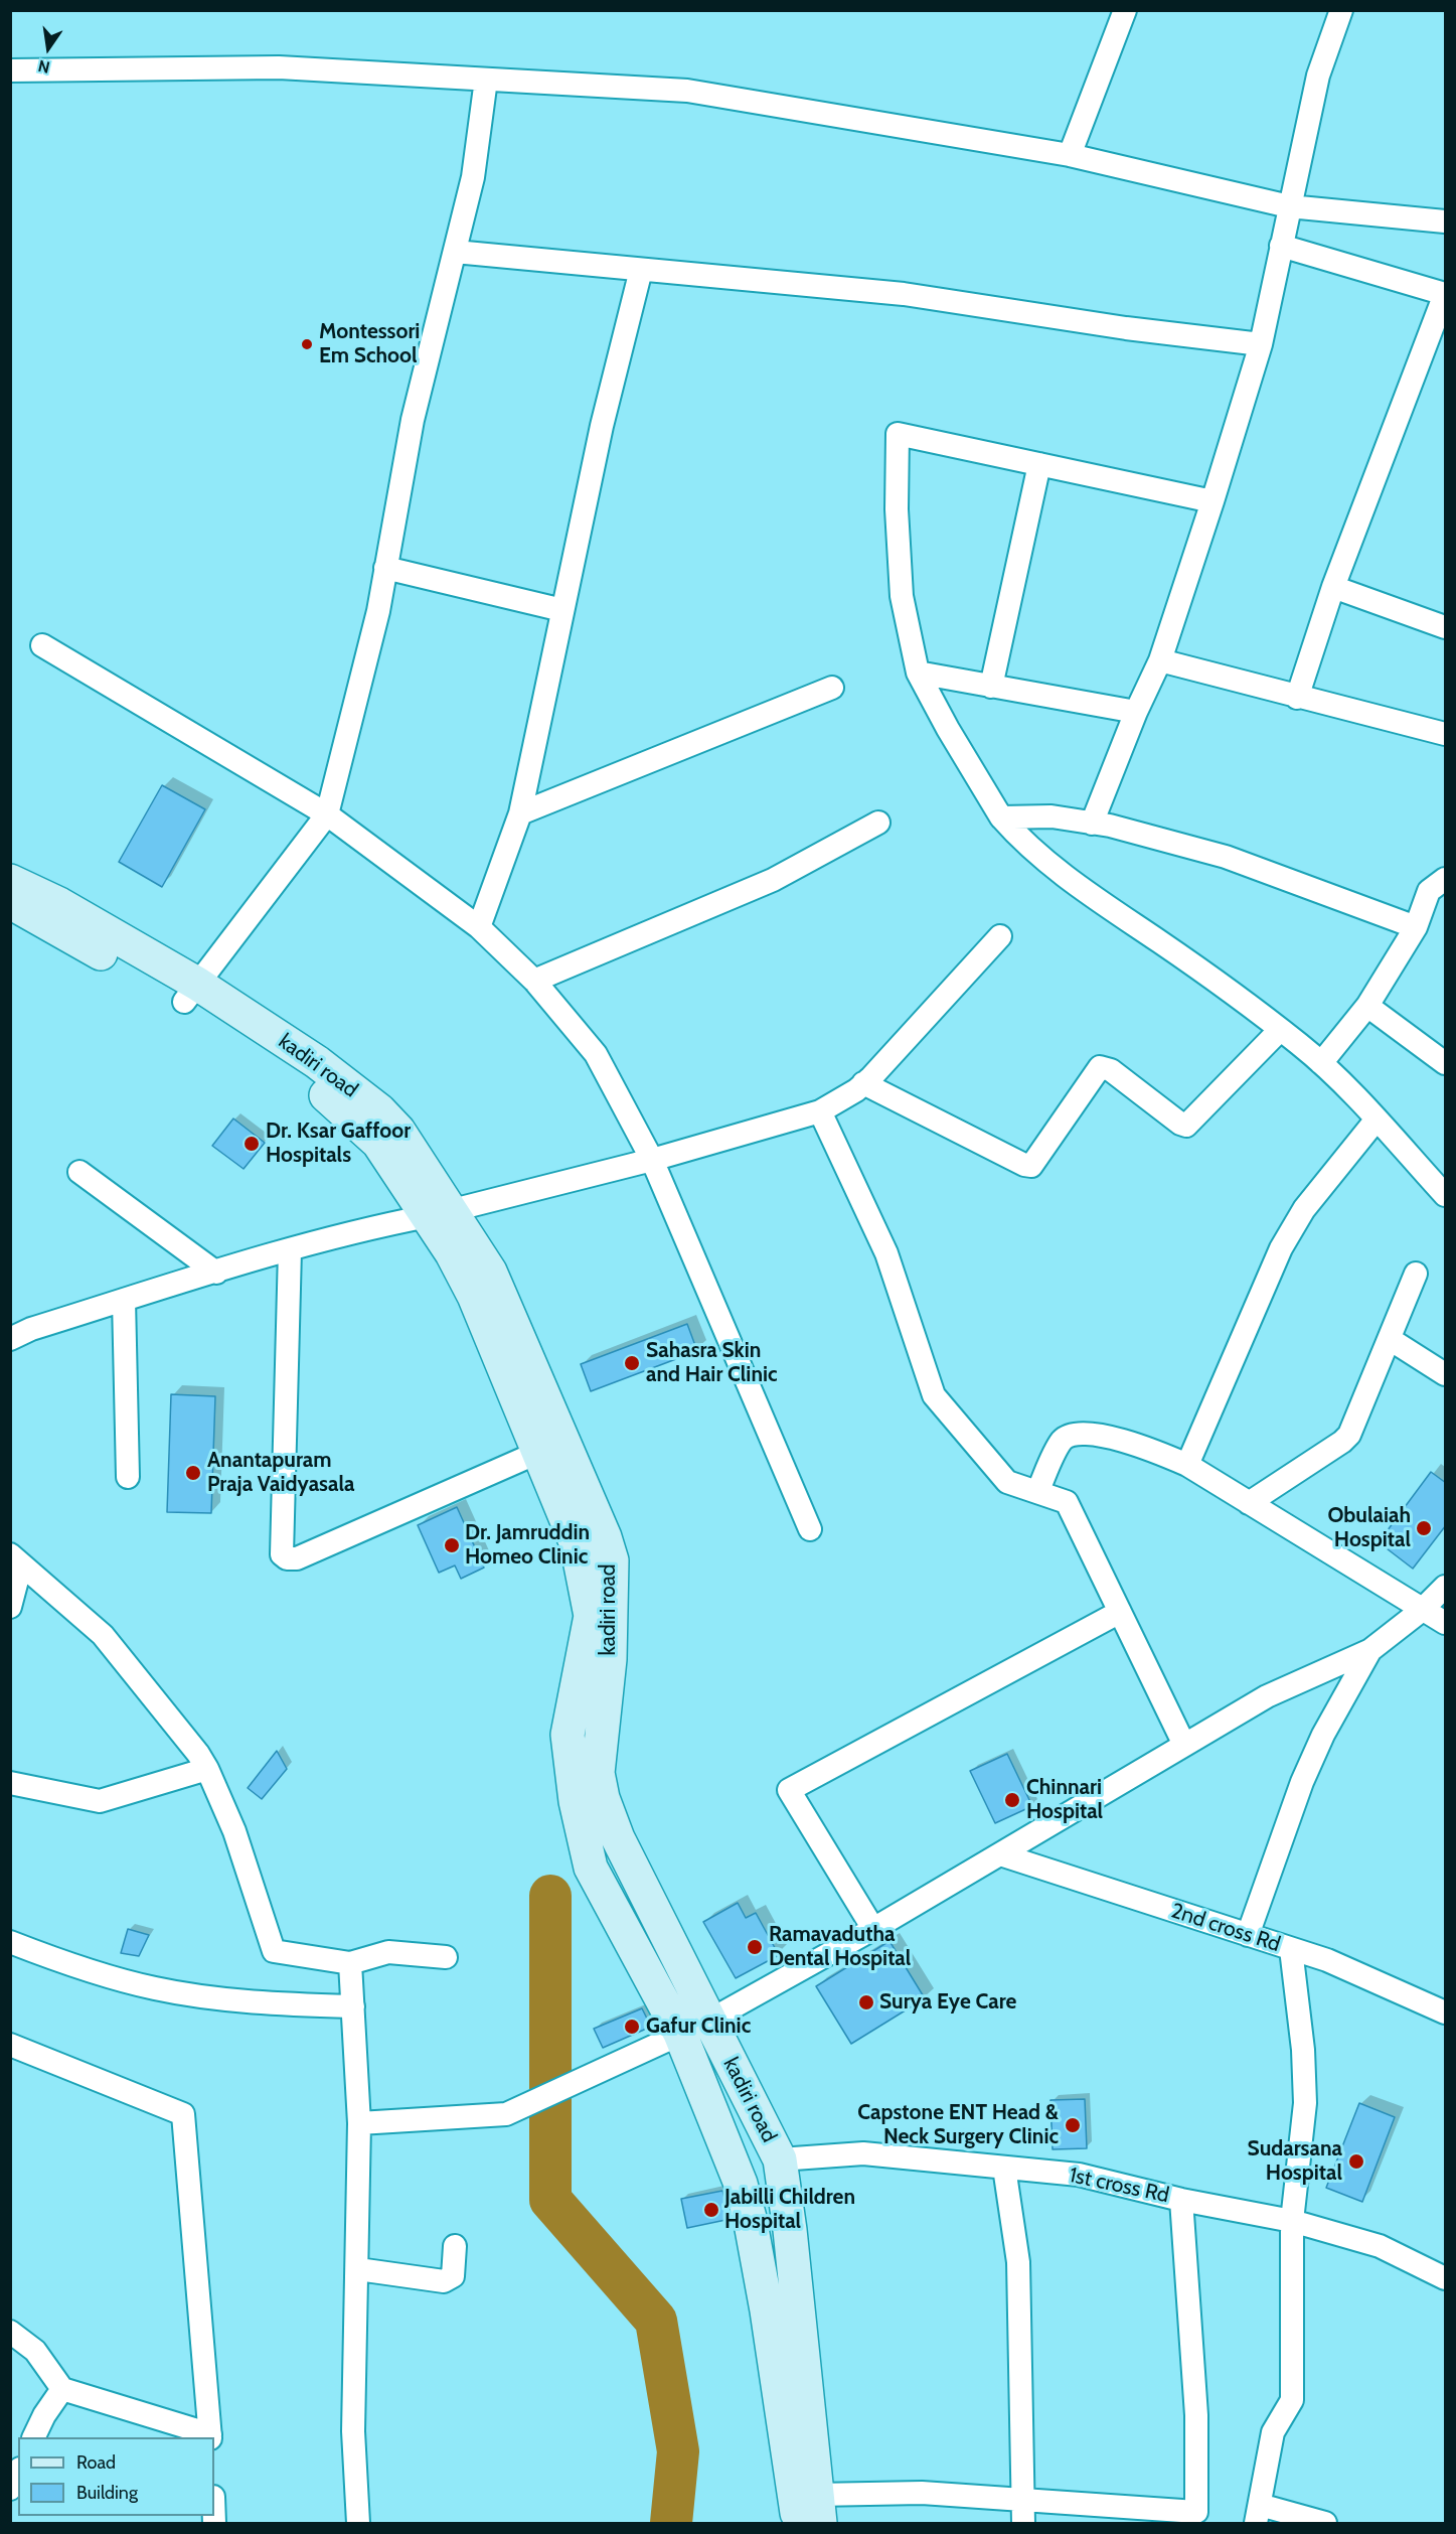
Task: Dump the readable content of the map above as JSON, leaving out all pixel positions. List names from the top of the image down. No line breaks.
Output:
{"streets":{"main road":["kadiri road"],"street":["2nd cross Rd","1st cross Rd"]},"crossings":[["kadiri road","1st cross Rd"]],"places":["Montessori Em School","Dr. Ksar Gaffoor Hospitals","Sahasra Skin and Hair Clinic","Anantapuram Praja Vaidyasala","Obulaiah Hospital","Dr. Jamruddin Homeo Clinic","Chinnari Hospital","Ramavadutha Dental Hospital","Surya Eye Care","Gafur Clinic","Capstone ENT Head & Neck Surgery Clinic","Sudarsana Hospital","Jabilli Children Hospital"],"legend":["Road","Building"],"north":"bottom"}
